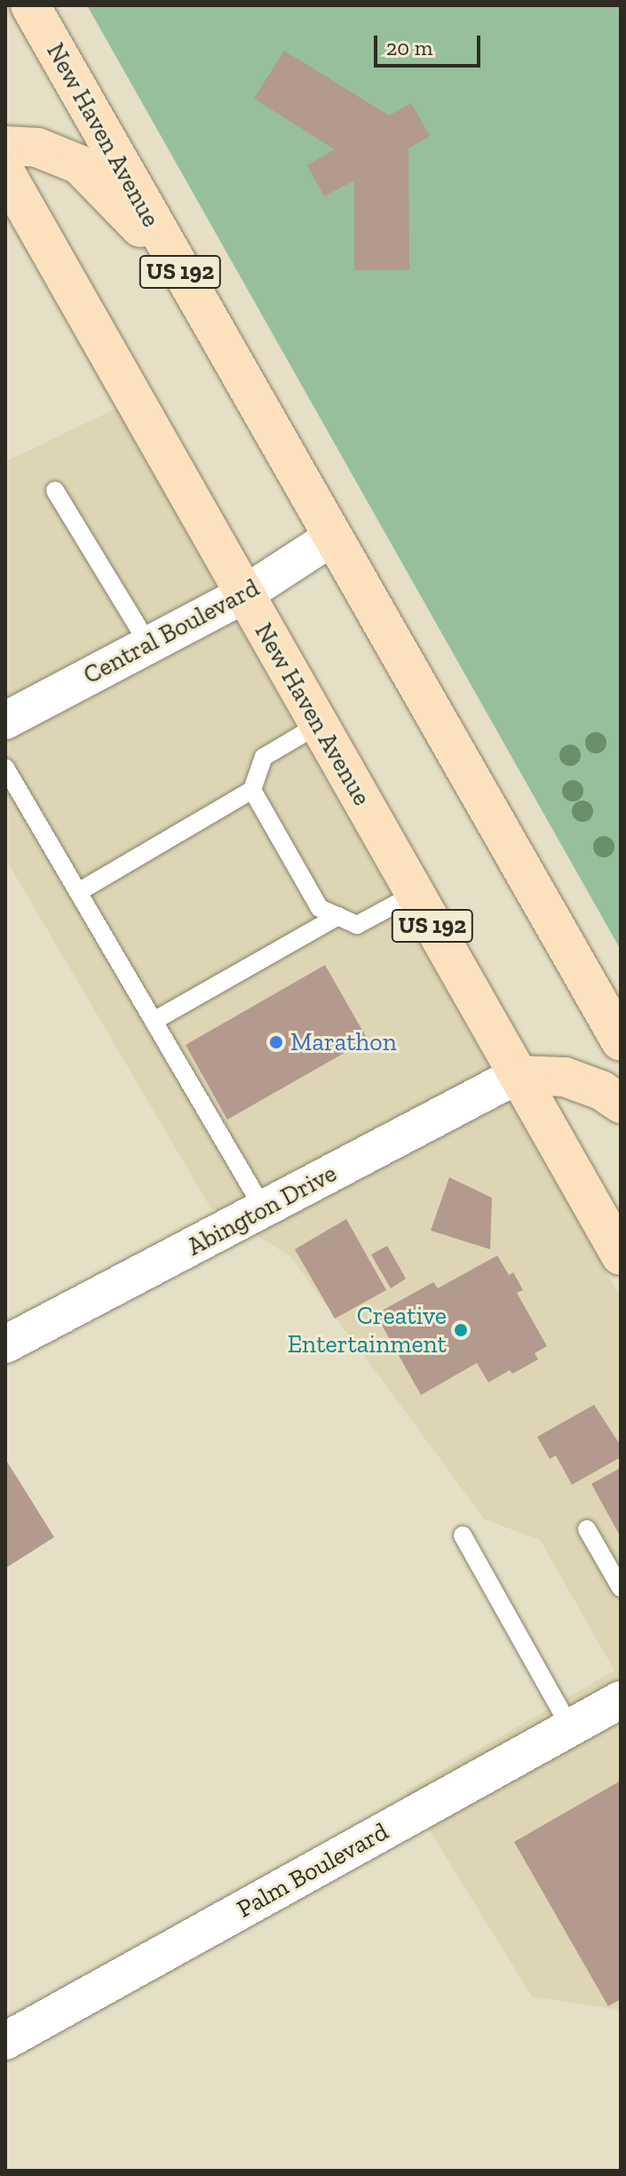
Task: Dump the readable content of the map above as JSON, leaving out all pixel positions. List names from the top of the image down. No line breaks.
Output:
{"streets":{"main road":["New Haven Avenue","US 192"],"street":["Central Boulevard","Abington Drive","Palm Boulevard"]},"crossings":[["New Haven Avenue","Central Boulevard"],["New Haven Avenue","Abington Drive"]],"places":["Marathon","Creative Entertainment"],"scale_bar":"20 m"}
